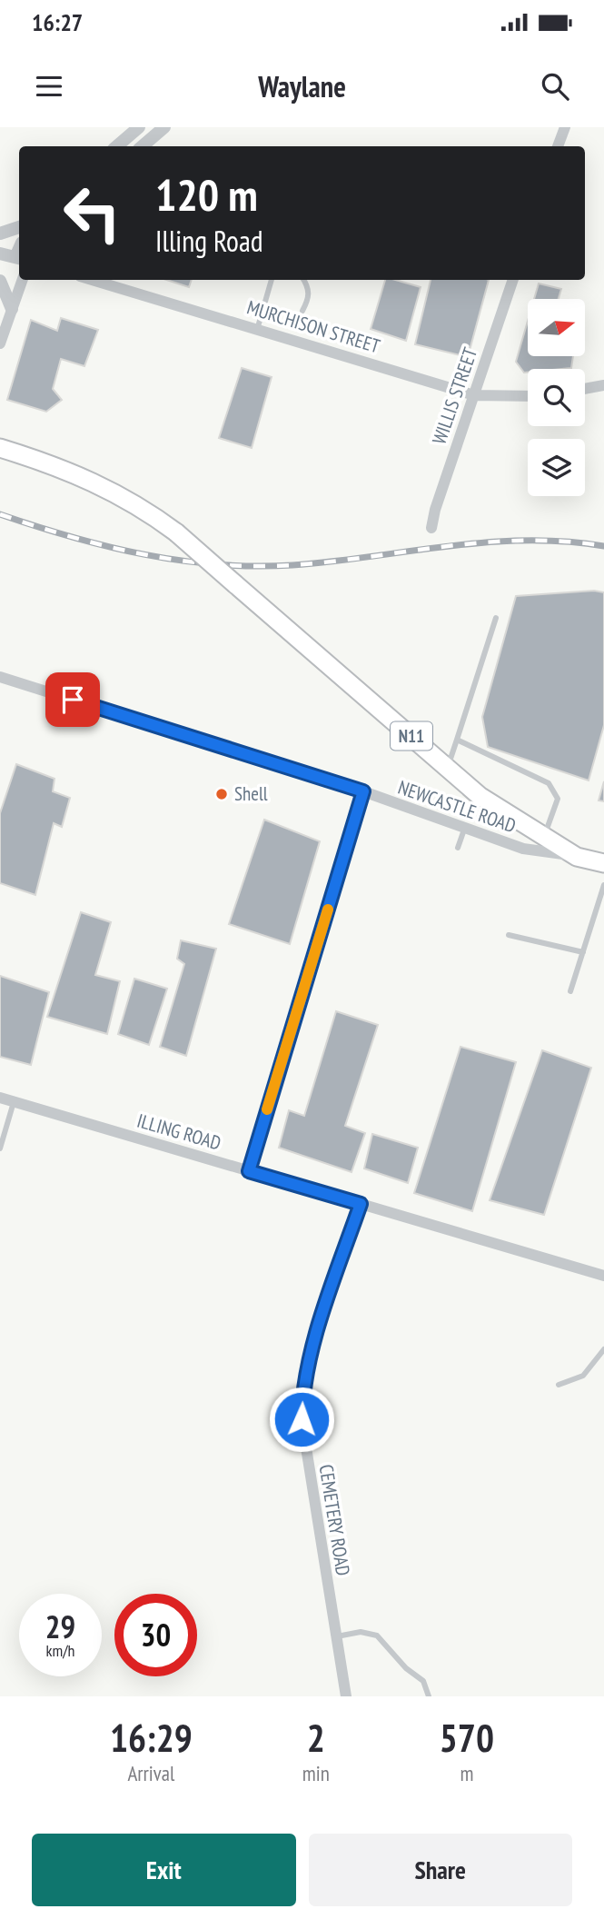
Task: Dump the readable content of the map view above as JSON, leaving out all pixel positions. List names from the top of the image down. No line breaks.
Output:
{"streets":{"highway":["N11"],"street":["MURCHISON STREET","WILLIS STREET","NEWCASTLE ROAD","ILLING ROAD","CEMETERY ROAD"]},"crossings":[["MURCHISON STREET","WILLIS STREET"],["N11","NEWCASTLE ROAD"],["ILLING ROAD","CEMETERY ROAD"]],"places":["Shell"],"north":"right","page":{"status":"16:27","header":"Waylane","turn":["120 m","Illing Road"],"speed":"29 km/h","limit":"30","eta":["16:29","Arrival","2","min","570","m"],"buttons":["Exit","Share"]}}
